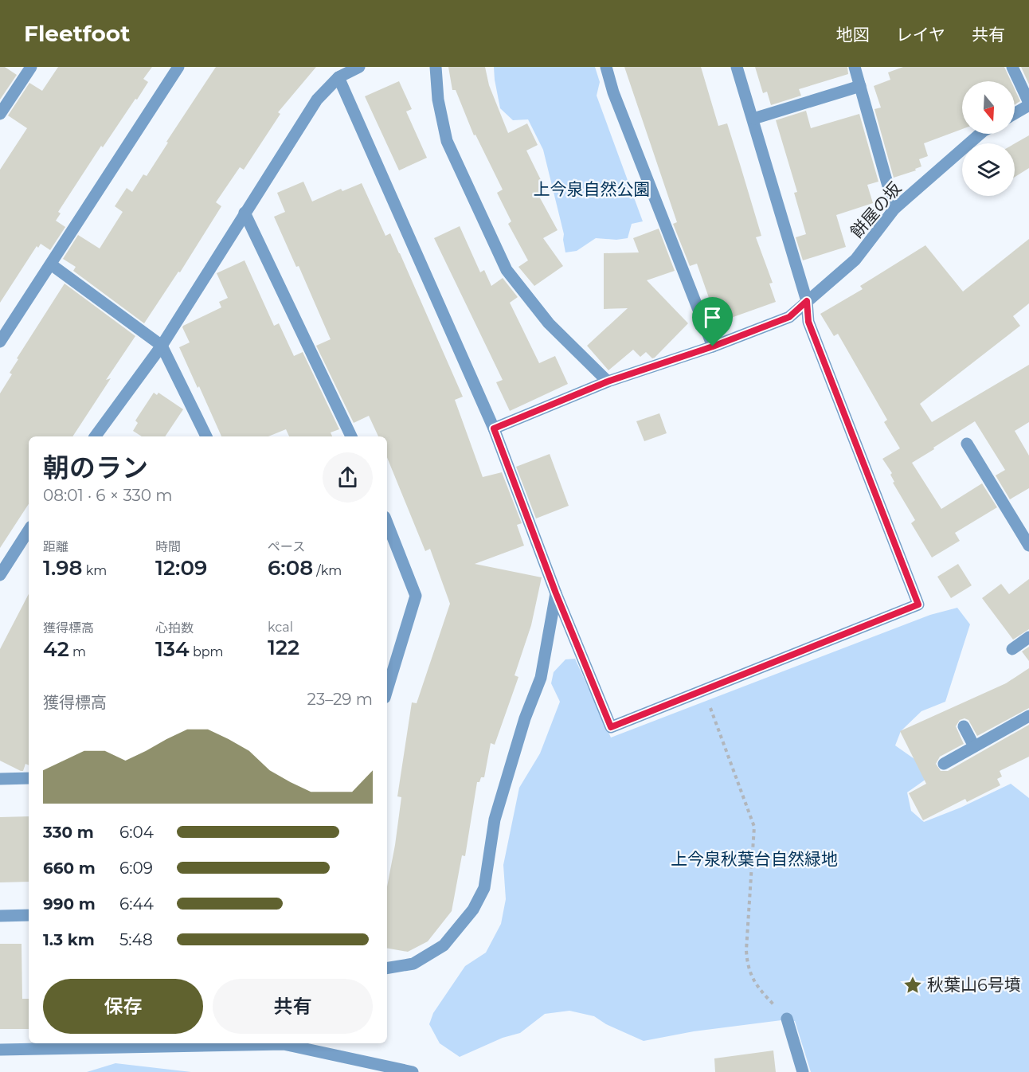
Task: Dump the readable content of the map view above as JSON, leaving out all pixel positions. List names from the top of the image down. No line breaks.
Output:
{"streets":{"street":["餅屋の坂"]},"parks":["上今泉自然公園","上今泉秋葉台自然緑地"],"places":{"place":["秋葉山6号墳"]},"north":"bottom","page":{"header":"Fleetfoot","nav":["地図","レイヤ","共有"],"heading":["朝のラン","08:01 · 6 × 330 m"],"stats":[["距離","1.98 km"],["時間","12:09"],["ペース","6:08 /km"],["獲得標高","42 m"],["心拍数","134 bpm"],["kcal","122"]],"chart":["獲得標高","23–29 m"],"list":[{"name":"330 m","note":"6:04"},{"name":"660 m","note":"6:09"},{"name":"990 m","note":"6:44"},{"name":"1.3 km","note":"5:48"}],"buttons":["保存","共有"]}}
